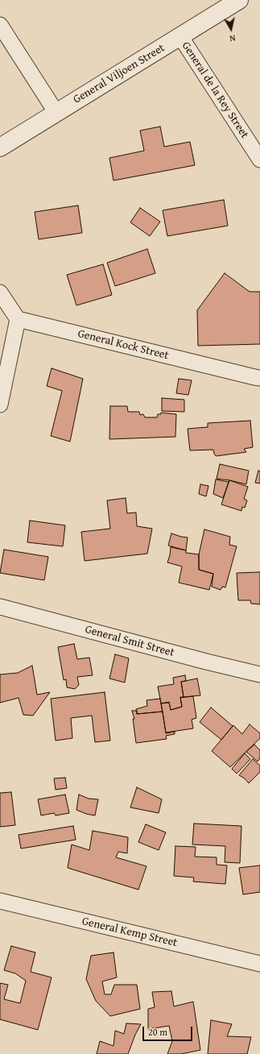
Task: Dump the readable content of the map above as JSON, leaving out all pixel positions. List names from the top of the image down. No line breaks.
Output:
{"streets":{"street":["General Viljoen Street","General de la Rey Street","General Kock Street","General Smit Street","General Kemp Street"]},"crossings":[["General Viljoen Street","General de la Rey Street"]],"scale_bar":"20 m","north":"bottom"}
